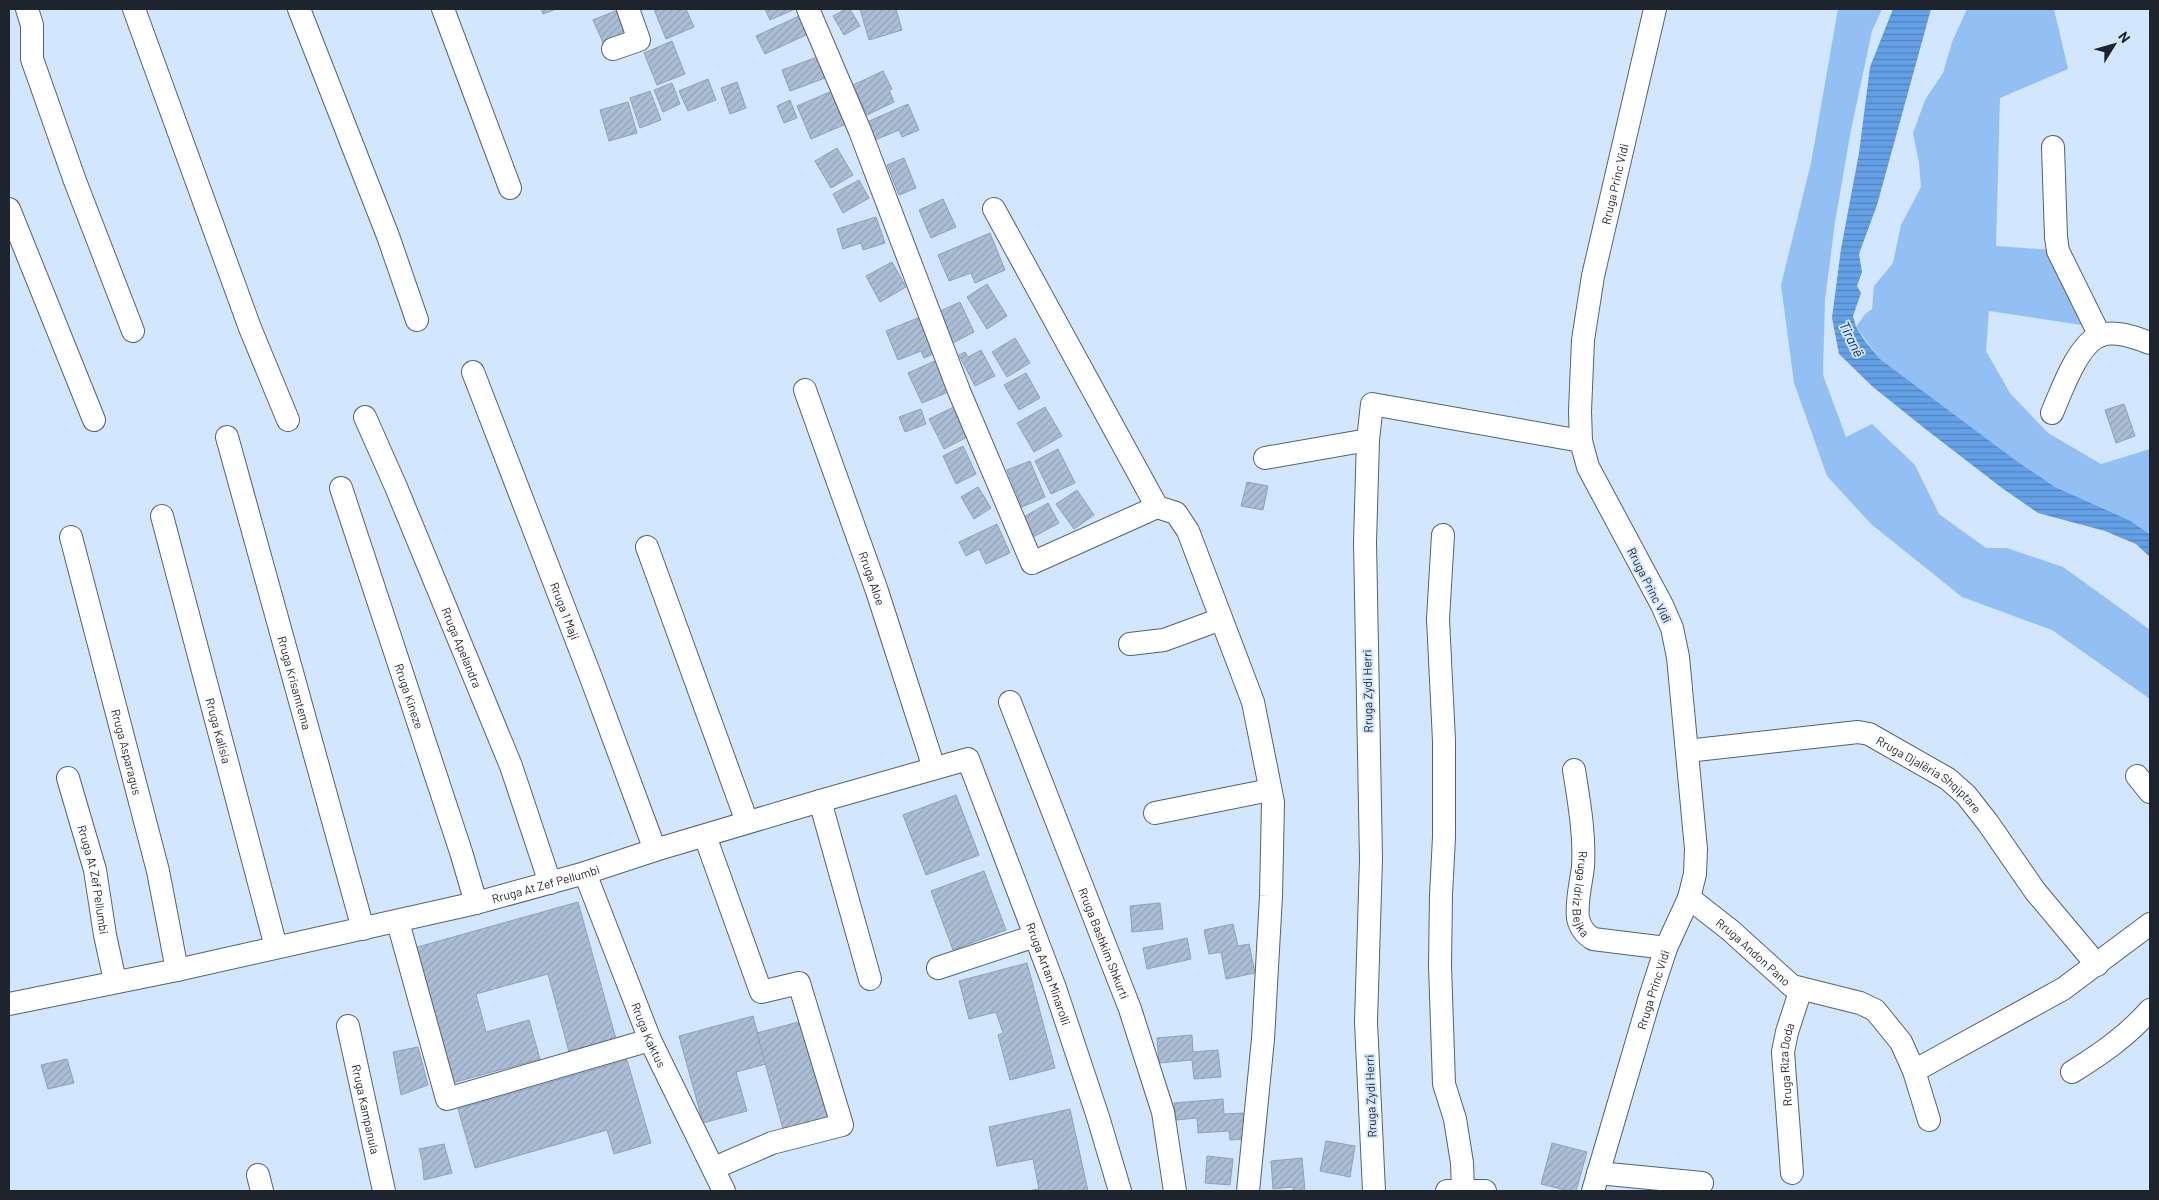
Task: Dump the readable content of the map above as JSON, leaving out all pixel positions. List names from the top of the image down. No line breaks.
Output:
{"streets":{"street":["Rruga Princ Vidi","Rruga Aloe","Rruga 1 Maji","Rruga Apelandra","Rruga Krisamtema","Rruga Zydi Herri","Rruga Kineze","Rruga Kalisia","Rruga Asparagus","Rruga Djalëria Shqiptare","Rruga At Zef Pellumbi","Rruga Idriz Bejka","Rruga Bashkim Shkurti","Rruga Andon Pano","Rruga Artan Minarolli","Rruga Kaktus","Rruga Riza Doda","Rruga Kampanula"]},"crossings":[["Rruga Princ Vidi","Rruga Zydi Herri"],["Rruga Princ Vidi","Rruga Djalëria Shqiptare"],["Rruga Princ Vidi","Rruga Idriz Bejka"],["Rruga Princ Vidi","Rruga Andon Pano"],["Rruga Aloe","Rruga At Zef Pellumbi"],["Rruga 1 Maji","Rruga At Zef Pellumbi"],["Rruga Apelandra","Rruga At Zef Pellumbi"],["Rruga Krisamtema","Rruga At Zef Pellumbi"],["Rruga Kineze","Rruga At Zef Pellumbi"],["Rruga Kalisia","Rruga At Zef Pellumbi"],["Rruga Asparagus","Rruga At Zef Pellumbi"],["Rruga At Zef Pellumbi","Rruga Artan Minarolli"],["Rruga At Zef Pellumbi","Rruga Kaktus"],["Rruga Andon Pano","Rruga Riza Doda"]],"water":["Tiranë"],"north":"top right"}
